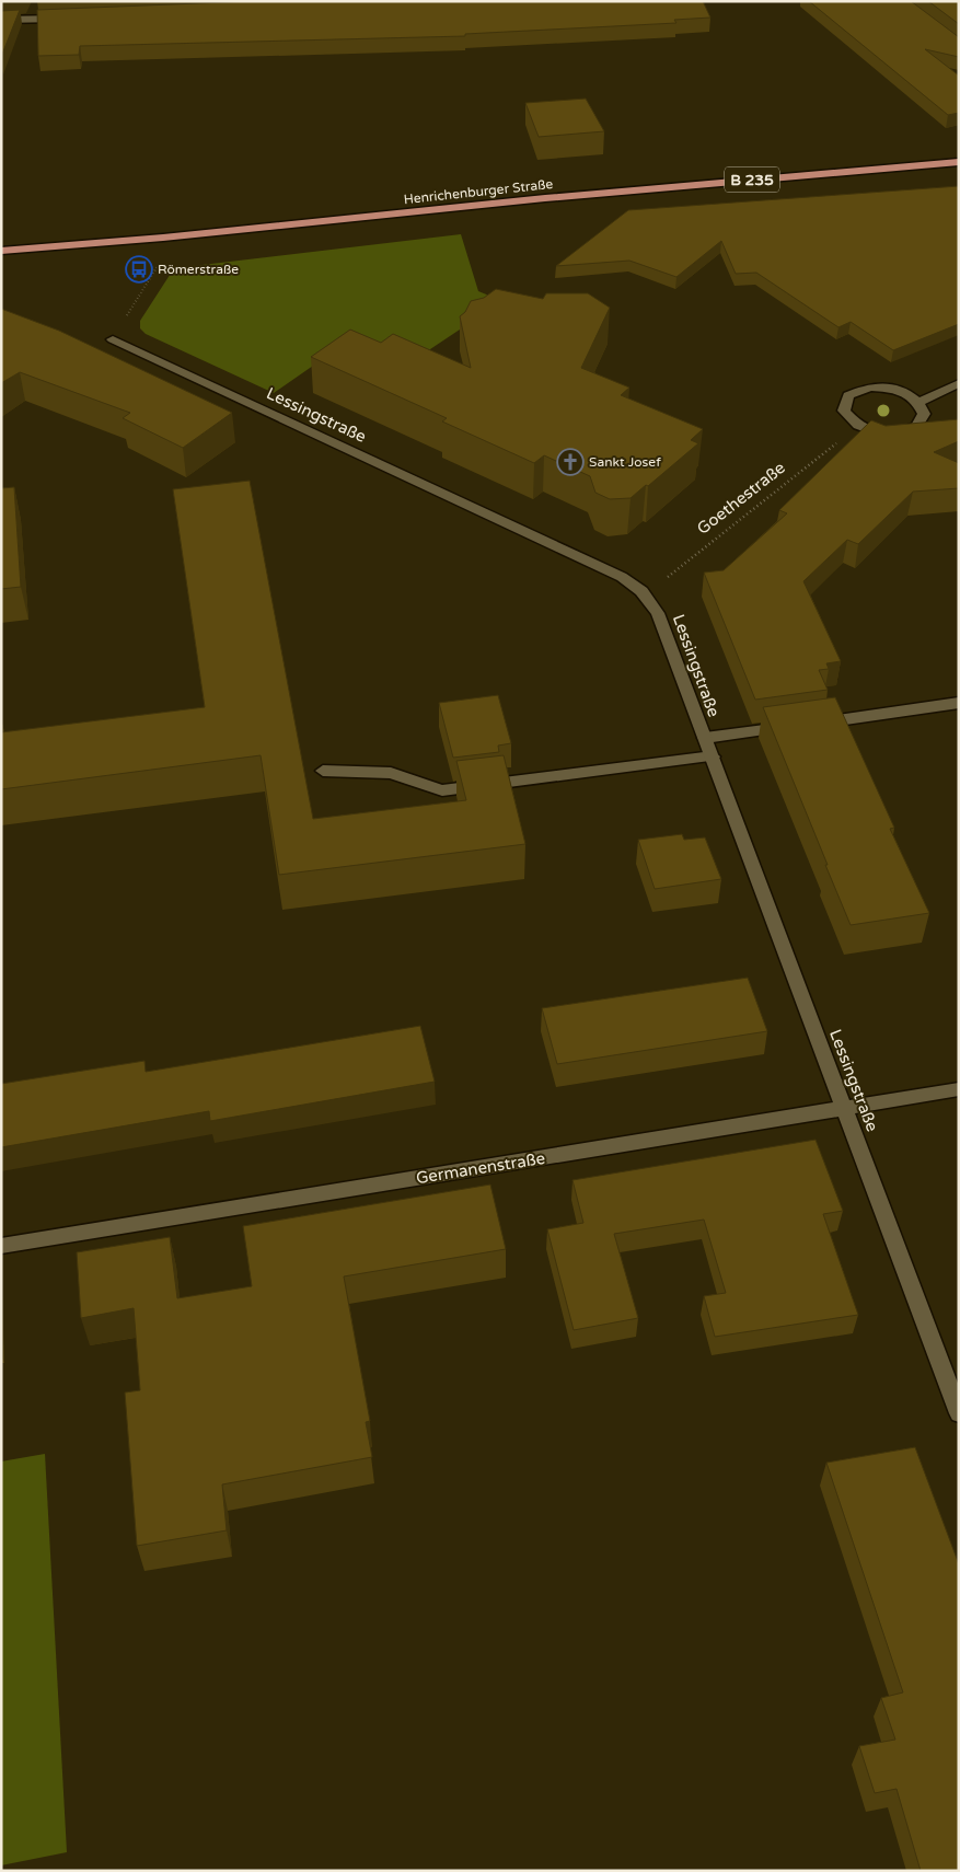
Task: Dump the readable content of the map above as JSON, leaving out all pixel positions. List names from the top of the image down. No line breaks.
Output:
{"streets":{"main road":["B 235","Henrichenburger Straße"],"street":["Lessingstraße","Germanenstraße"],"path":["Goethestraße"]},"crossings":[["Lessingstraße","Goethestraße"],["Lessingstraße","Germanenstraße"]],"places":{"bus stop":["Römerstraße"],"church":["Sankt Josef"]}}
